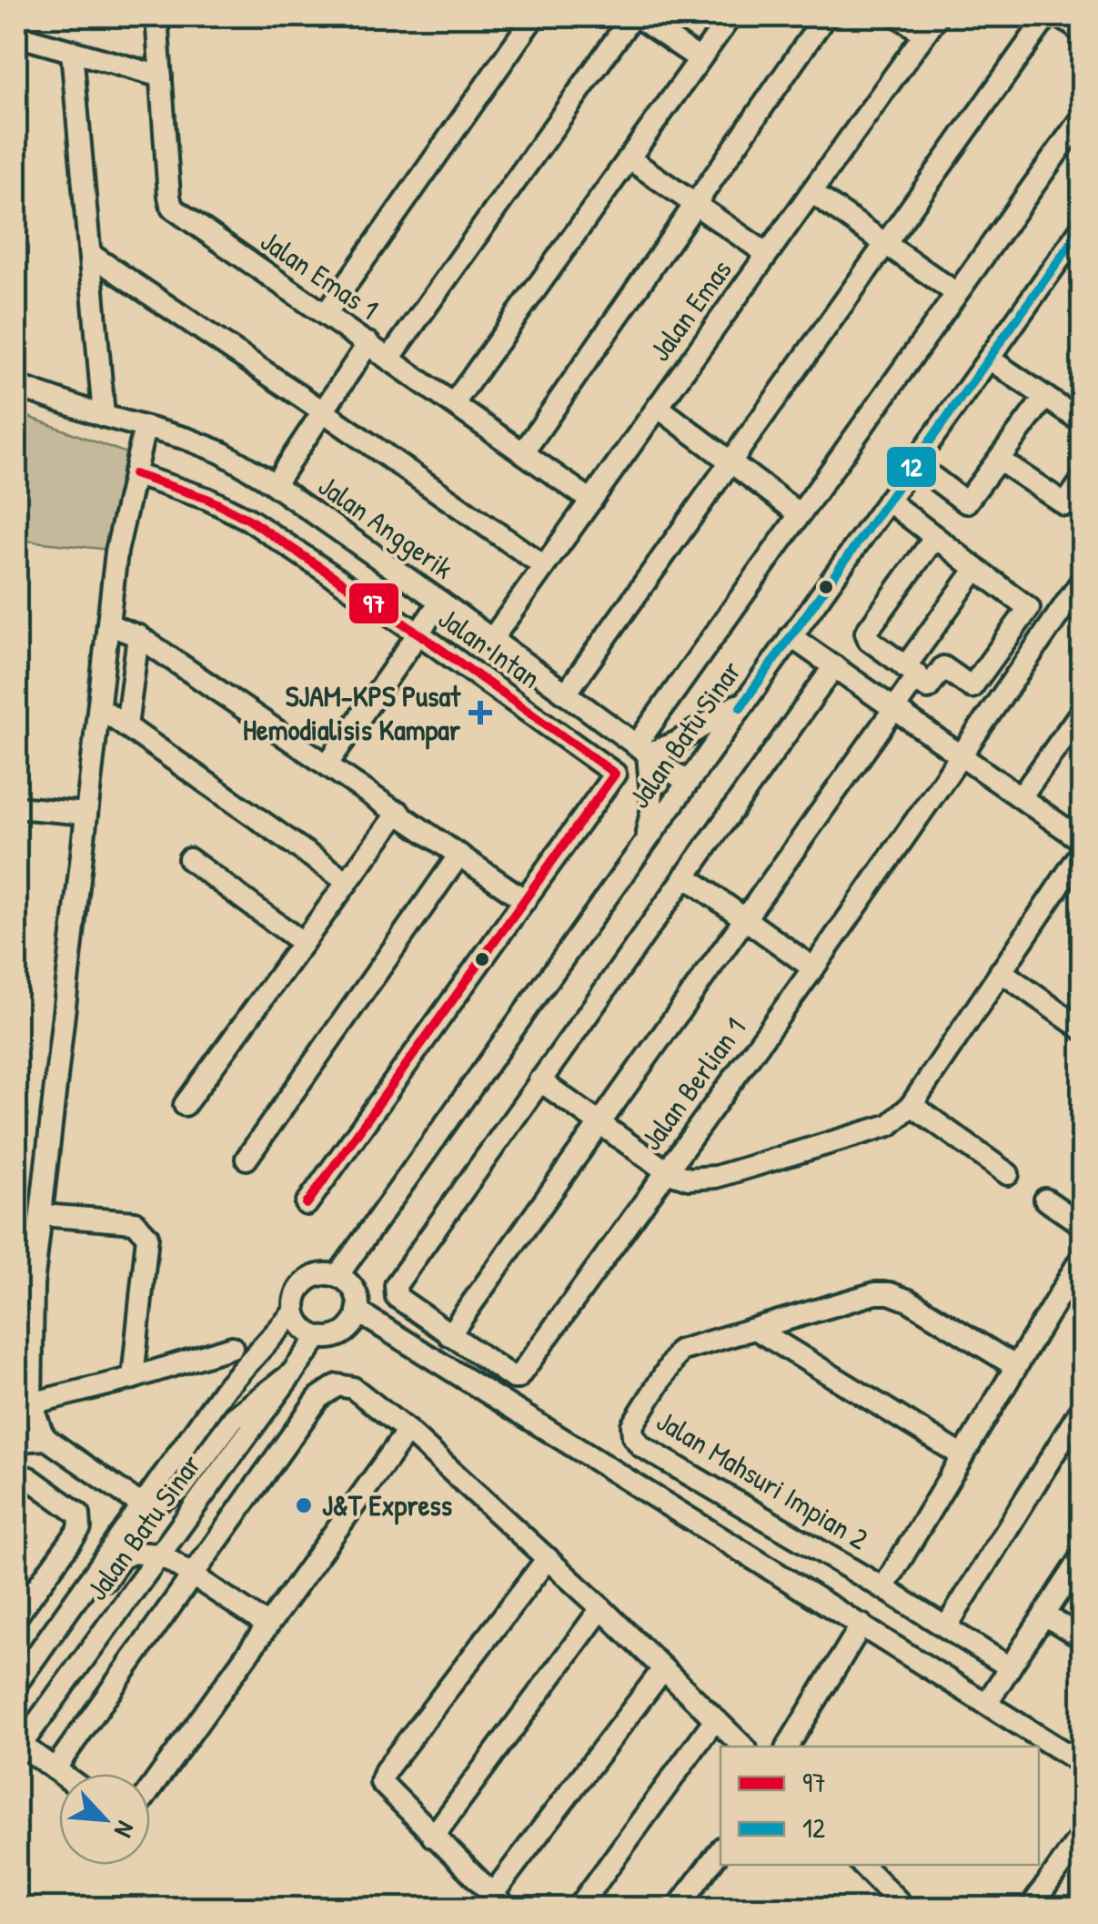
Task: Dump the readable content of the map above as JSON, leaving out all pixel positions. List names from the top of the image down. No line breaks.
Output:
{"streets":{"street":["Jalan Emas 1","Jalan Emas","Jalan Anggerik","Jalan Intan","Jalan Batu Sinar","Jalan Berlian 1","Jalan Mahsuri Impian 2"]},"crossings":[["Jalan Emas 1","Jalan Emas"],["Jalan Emas","Jalan Anggerik"],["Jalan Anggerik","Jalan Batu Sinar"]],"places":{"health":["SJAM-KPS Pusat Hemodialisis Kampar"],"other":["J&T Express"]},"lines":["transit line 12","transit line 97"],"legend":["97","12"],"north":"bottom right"}
